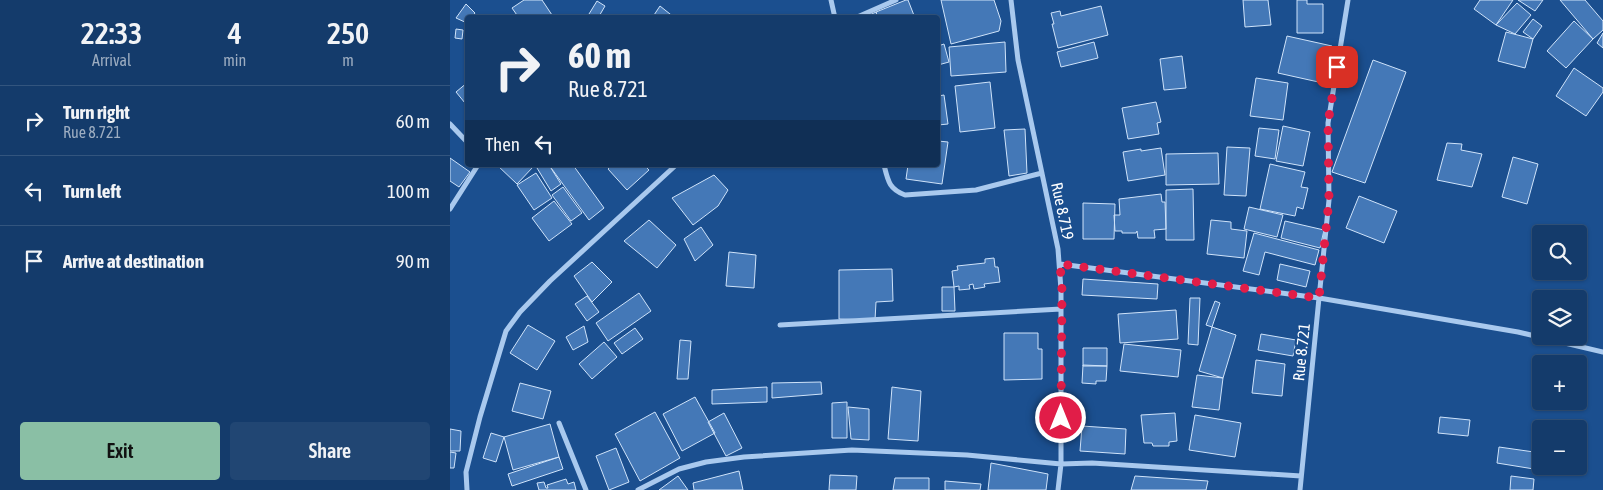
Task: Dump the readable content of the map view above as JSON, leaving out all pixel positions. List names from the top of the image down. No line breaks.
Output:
{"streets":{"street":["Rue 8.719","Rue 8.721"]},"page":{"eta":["22:33","Arrival","4","min","250","m"],"turn":["60 m","Rue 8.721"],"list":[{"name":"Turn right","note":"Rue 8.721","value":"60 m"},{"name":"Turn left","value":"100 m"},{"name":"Arrive at destination","value":"90 m"}],"then":"Then","map_buttons":["+","−"],"buttons":["Exit","Share"]}}
